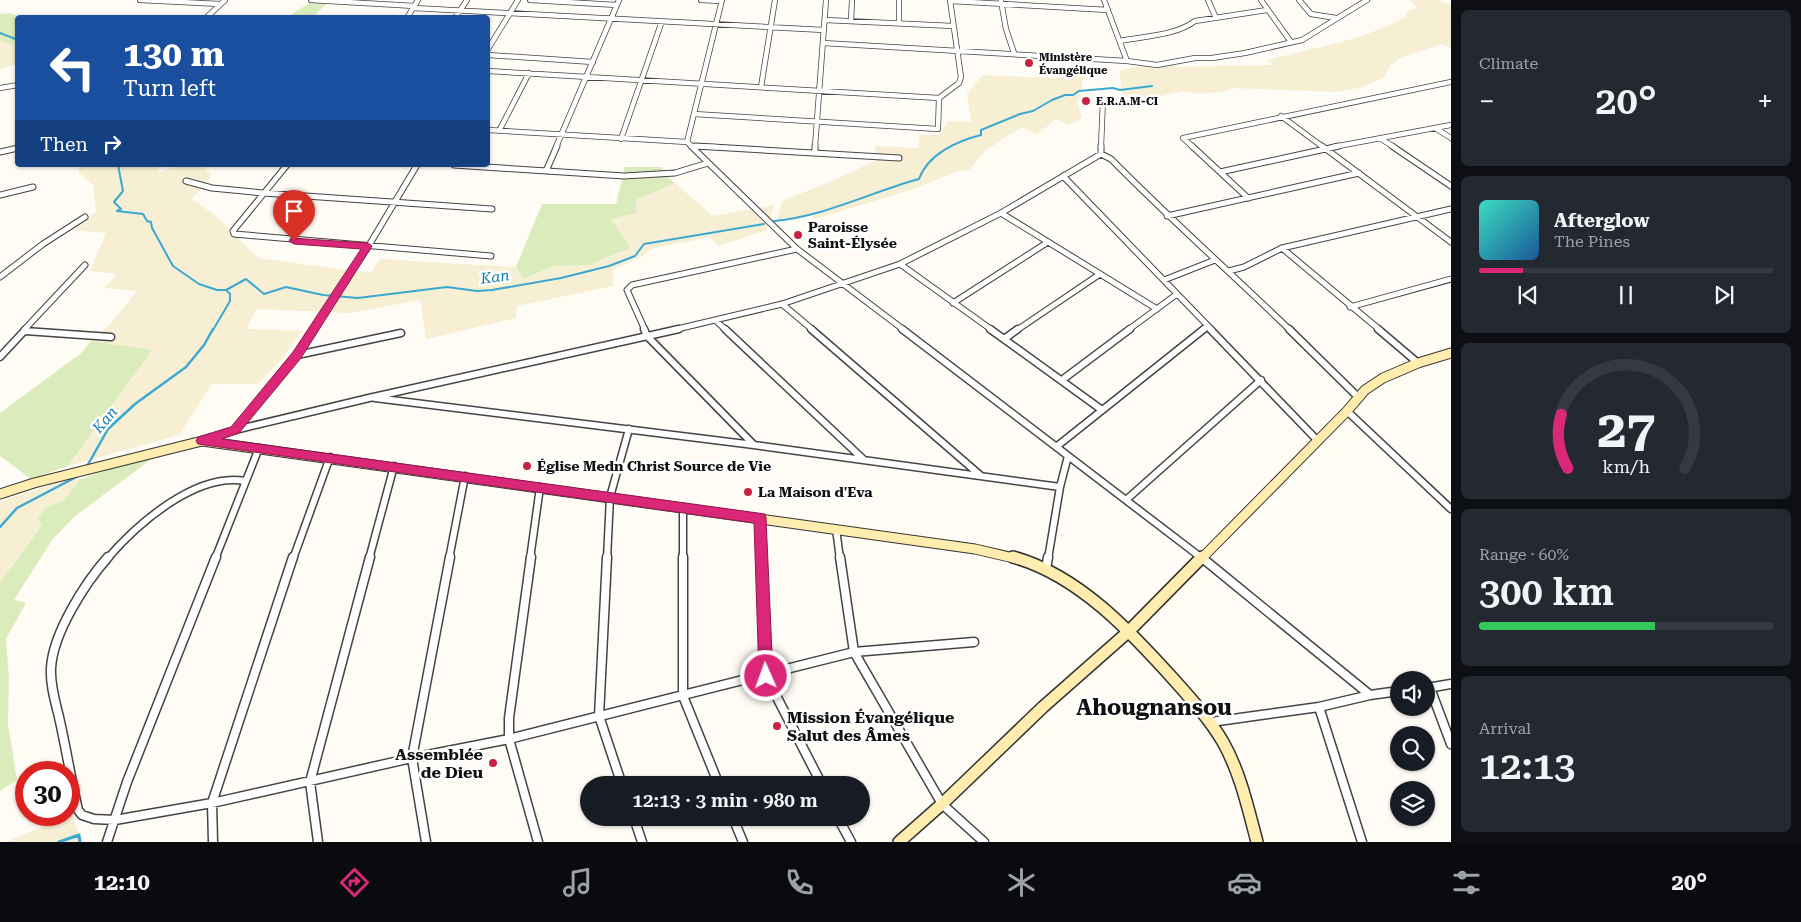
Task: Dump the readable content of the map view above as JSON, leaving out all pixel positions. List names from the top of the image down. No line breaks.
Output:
{"districts":["Ahougnansou"],"water":["Kan"],"places":["Ministère Évangélique","E.R.A.M-CI","Paroisse Saint-Élysée","Église Medn Christ Source de Vie","La Maison d'Eva","Mission Évangélique Salut des Âmes","Assemblée de Dieu"],"page":{"tile":["Climate",["Range · 60%","300 km"],["Arrival","12:13"]],"turn":["130 m","Turn left"],"heat":["−","20°","+"],"then":"Then","song":["Afterglow","The Pines"],"limit":"30","trip":"12:13 · 3 min · 980 m","tabs":["12:10","20°"],"gauge":["27","km/h"]}}
